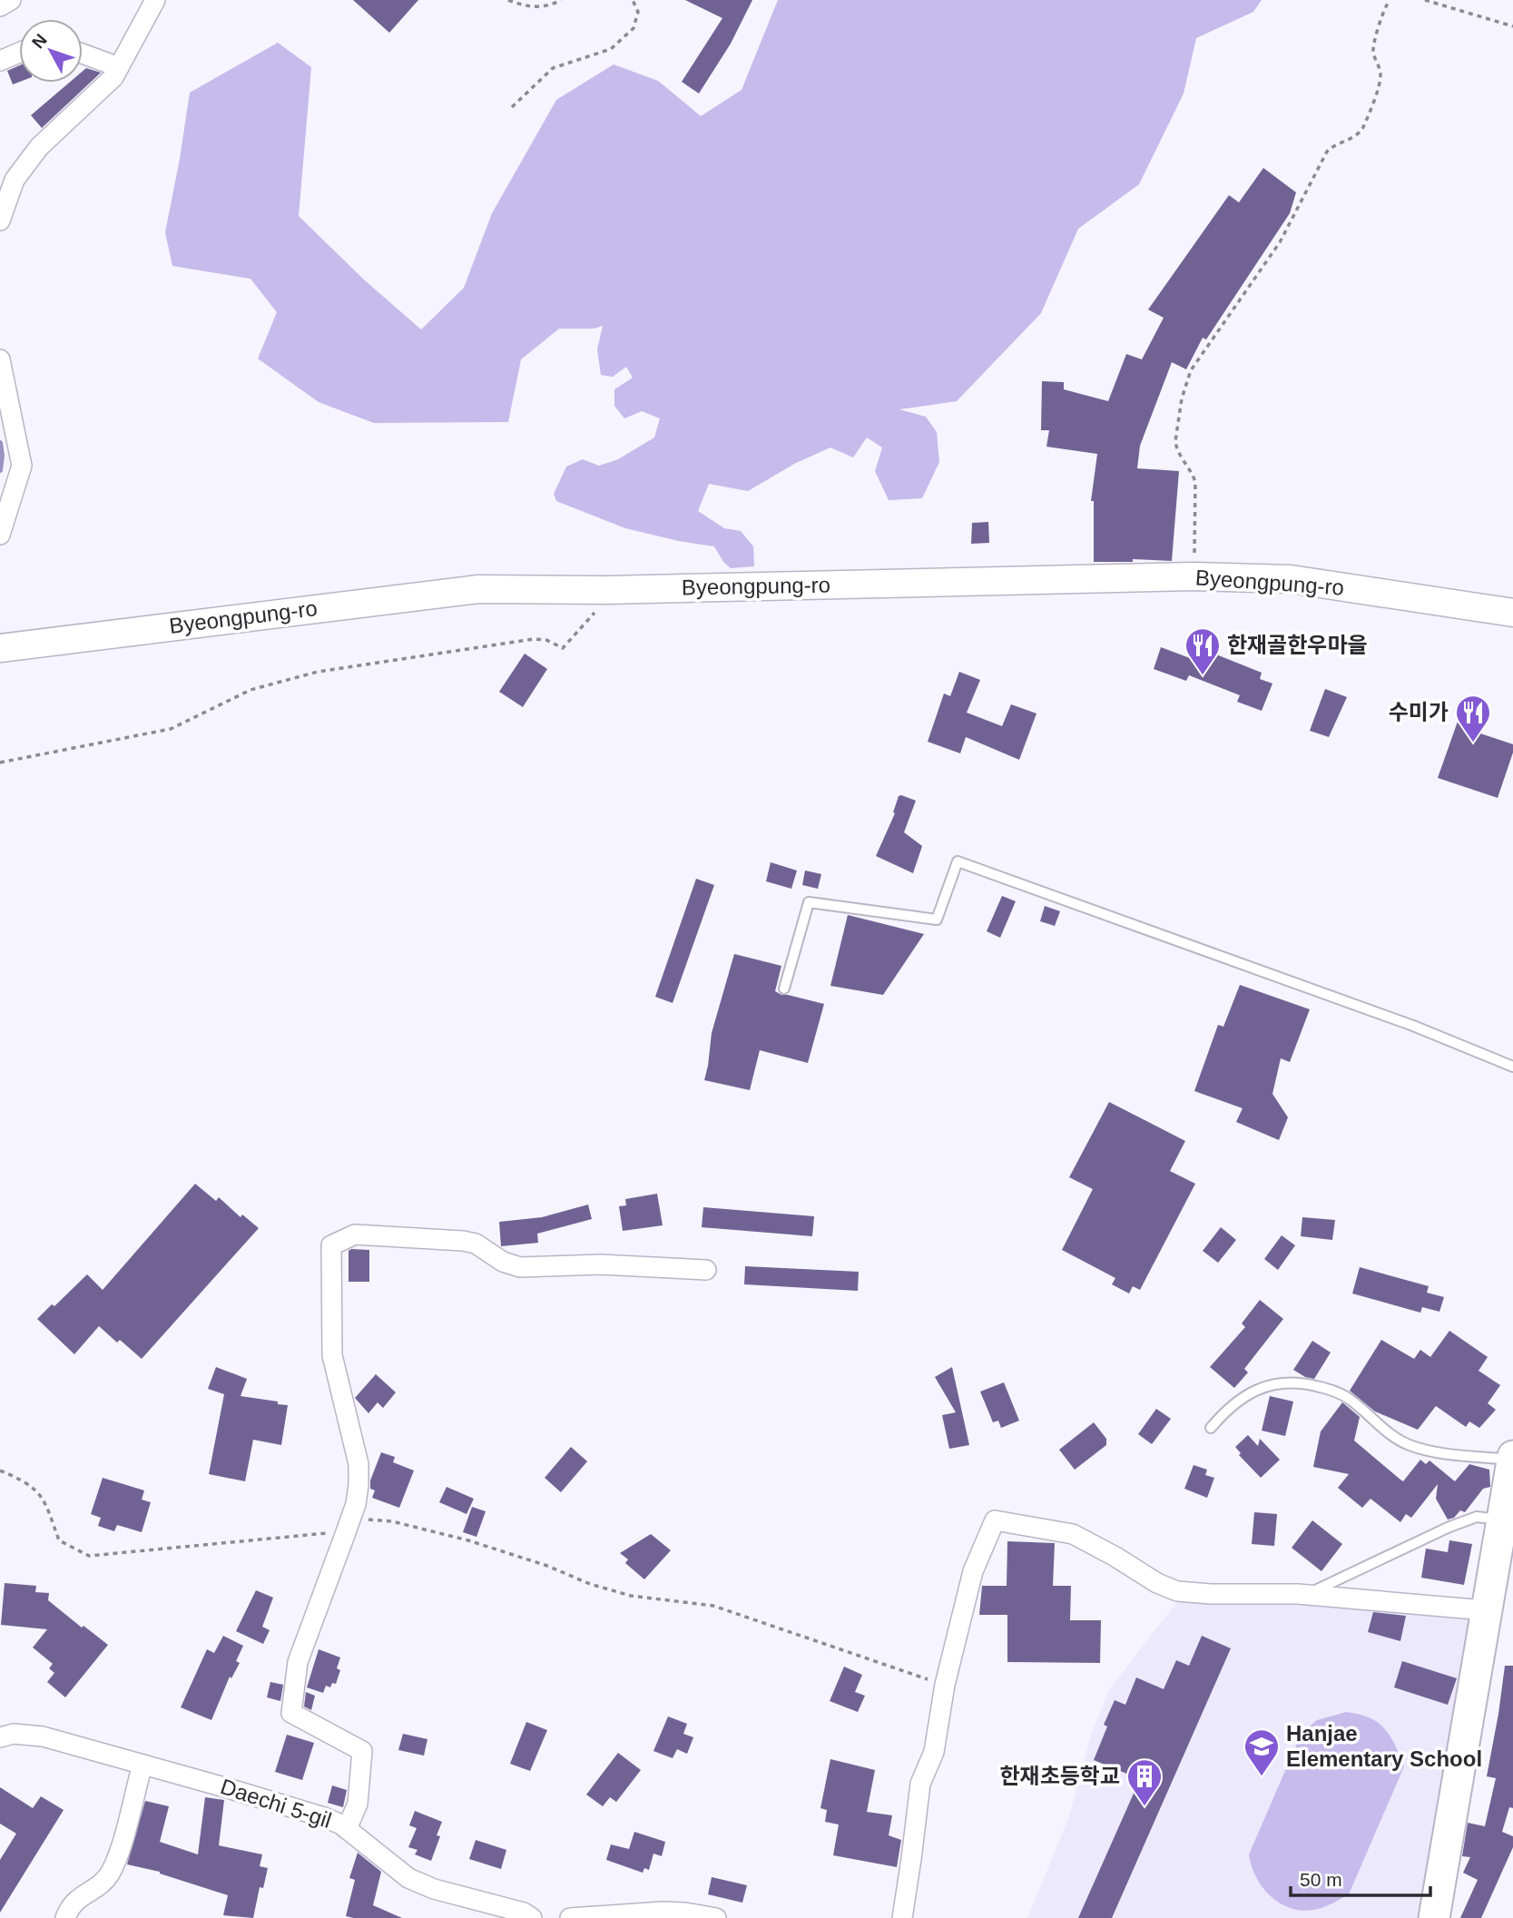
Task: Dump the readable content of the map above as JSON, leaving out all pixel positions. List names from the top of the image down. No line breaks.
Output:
{"streets":{"main road":["Byeongpung-ro"],"street":["Daechi 5-gil"]},"places":{"restaurant":["한재골한우마을","수미가"],"school or university":["Hanjae Elementary School"],"building":["한재초등학교"]},"scale_bar":"50 m","north":"top left"}
